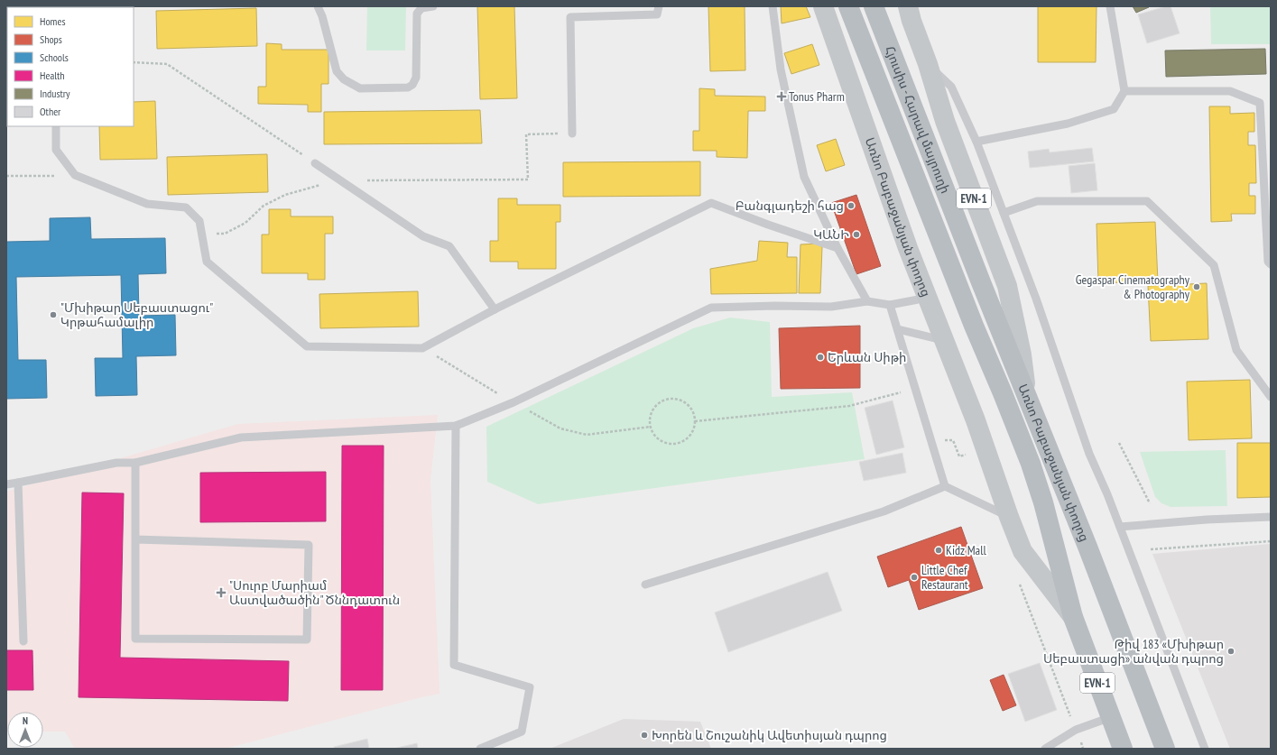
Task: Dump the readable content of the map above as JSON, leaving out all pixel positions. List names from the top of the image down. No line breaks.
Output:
{"streets":{"highway":["Հյուսիս - Հարավ մայրուղի","EVN-1","Առնո Բաբաջանյան փողոց"]},"crossings":[["Հյուսիս - Հարավ մայրուղի","Առնո Բաբաջանյան փողոց"]],"places":{"health":["Tonus Pharm","\"Սուրբ Մարիամ Աստվածածին\" Ծննդատուն"],"other":["Բանգլադեշի հաց","ԿԱՆԻ","Gegaspar Cinematography & Photography","\"Մխիթար Սեբաստացու\" Կրթահամալիր","Երևան Սիթի","Kidz Mall","Little Chef Restaurant","Թիվ 183 «Մխիթար Սեբաստացի» անվան դպրոց","Խորեն և Շուշանիկ Ավետիսյան դպրոց"]},"legend":["Homes","Shops","Schools","Health","Industry","Other"],"north":"top"}
